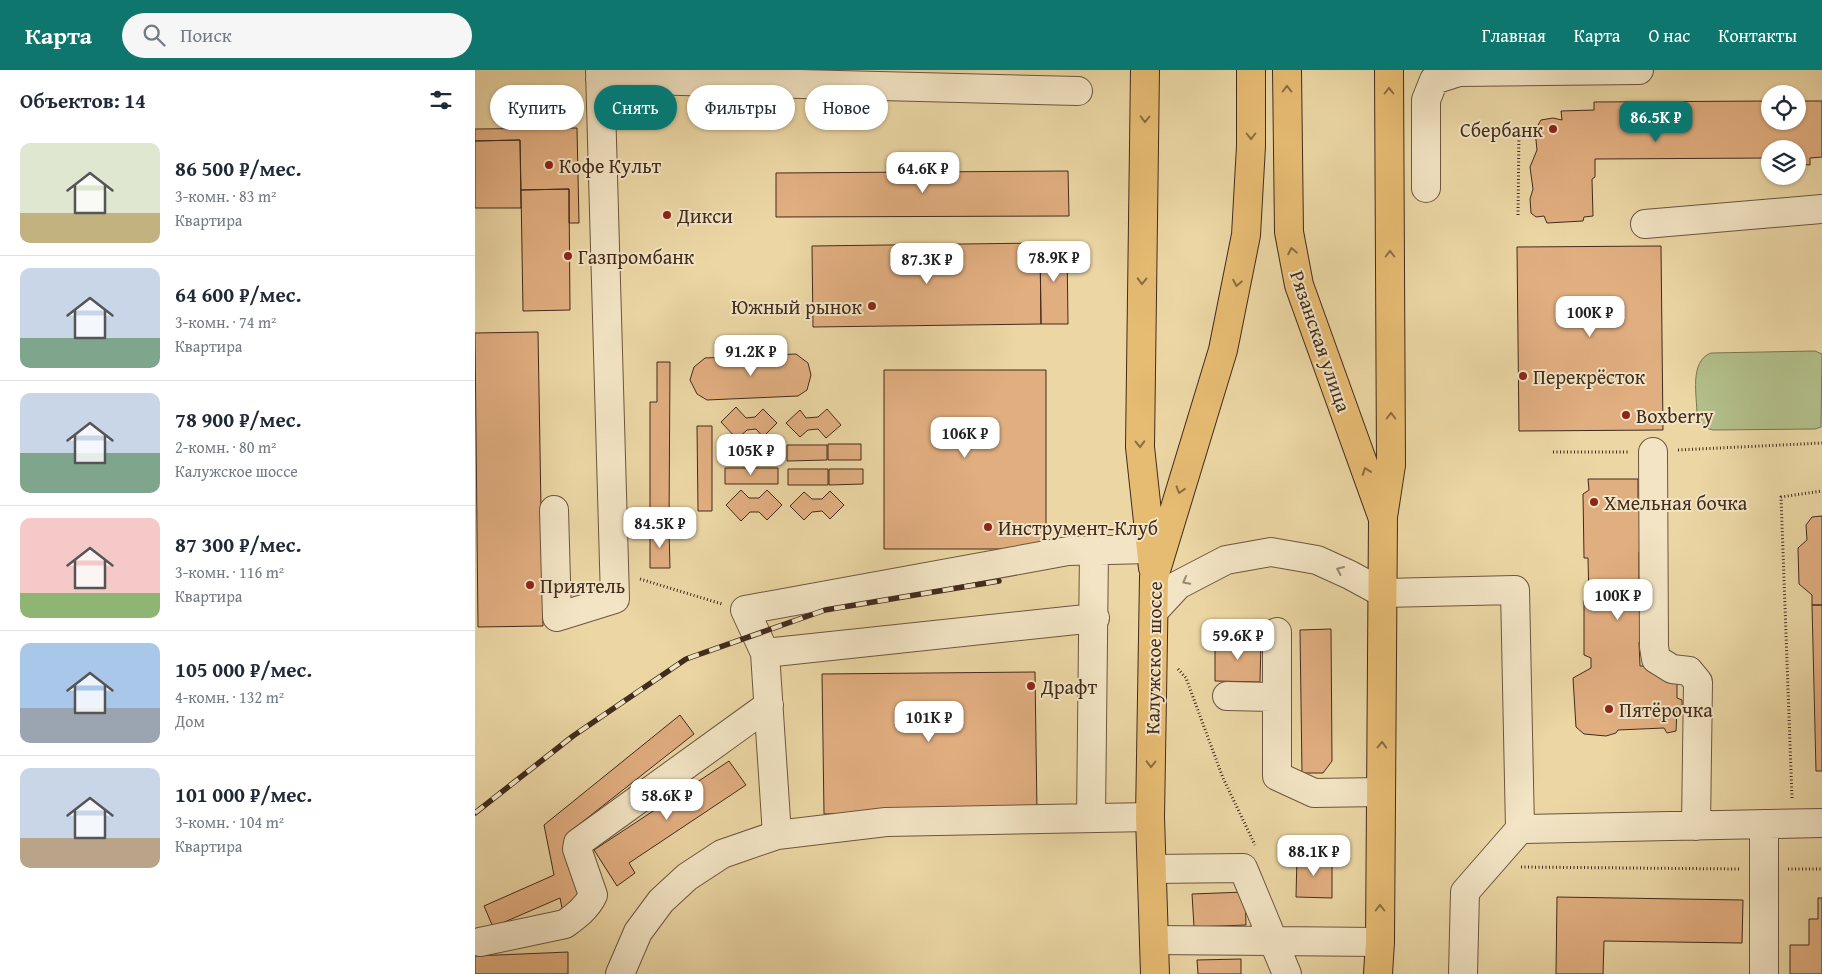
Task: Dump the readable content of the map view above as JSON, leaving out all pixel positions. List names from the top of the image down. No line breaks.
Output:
{"streets":{"main road":["Рязанская улица","Калужское шоссе"]},"places":["Сбербанк","Кофе Культ","Дикси","Газпромбанк","Южный рынок","Перекрёсток","Boxberry","Хмельная бочка","Инструмент-Клуб","Приятель","Драфт","Пятёрочка"],"page":{"header":"Карта","search":"Поиск","nav":["Главная","Карта","О нас","Контакты"],"heading":"Объектов: 14","chip":["Купить","Снять","Фильтры","Новое"],"price":["86.5K ₽","64.6K ₽","78.9K ₽","87.3K ₽","100K ₽","91.2K ₽","106K ₽","105K ₽","84.5K ₽","100K ₽","59.6K ₽","101K ₽","58.6K ₽","88.1K ₽"],"list":[{"name":"86 500 ₽/мес.","note":"3-комн. · 83 m² · Квартира"},{"name":"64 600 ₽/мес.","note":"3-комн. · 74 m² · Квартира"},{"name":"78 900 ₽/мес.","note":"2-комн. · 80 m² · Калужское шоссе"},{"name":"87 300 ₽/мес.","note":"3-комн. · 116 m² · Квартира"},{"name":"105 000 ₽/мес.","note":"4-комн. · 132 m² · Дом"},{"name":"101 000 ₽/мес.","note":"3-комн. · 104 m² · Квартира"}]}}
